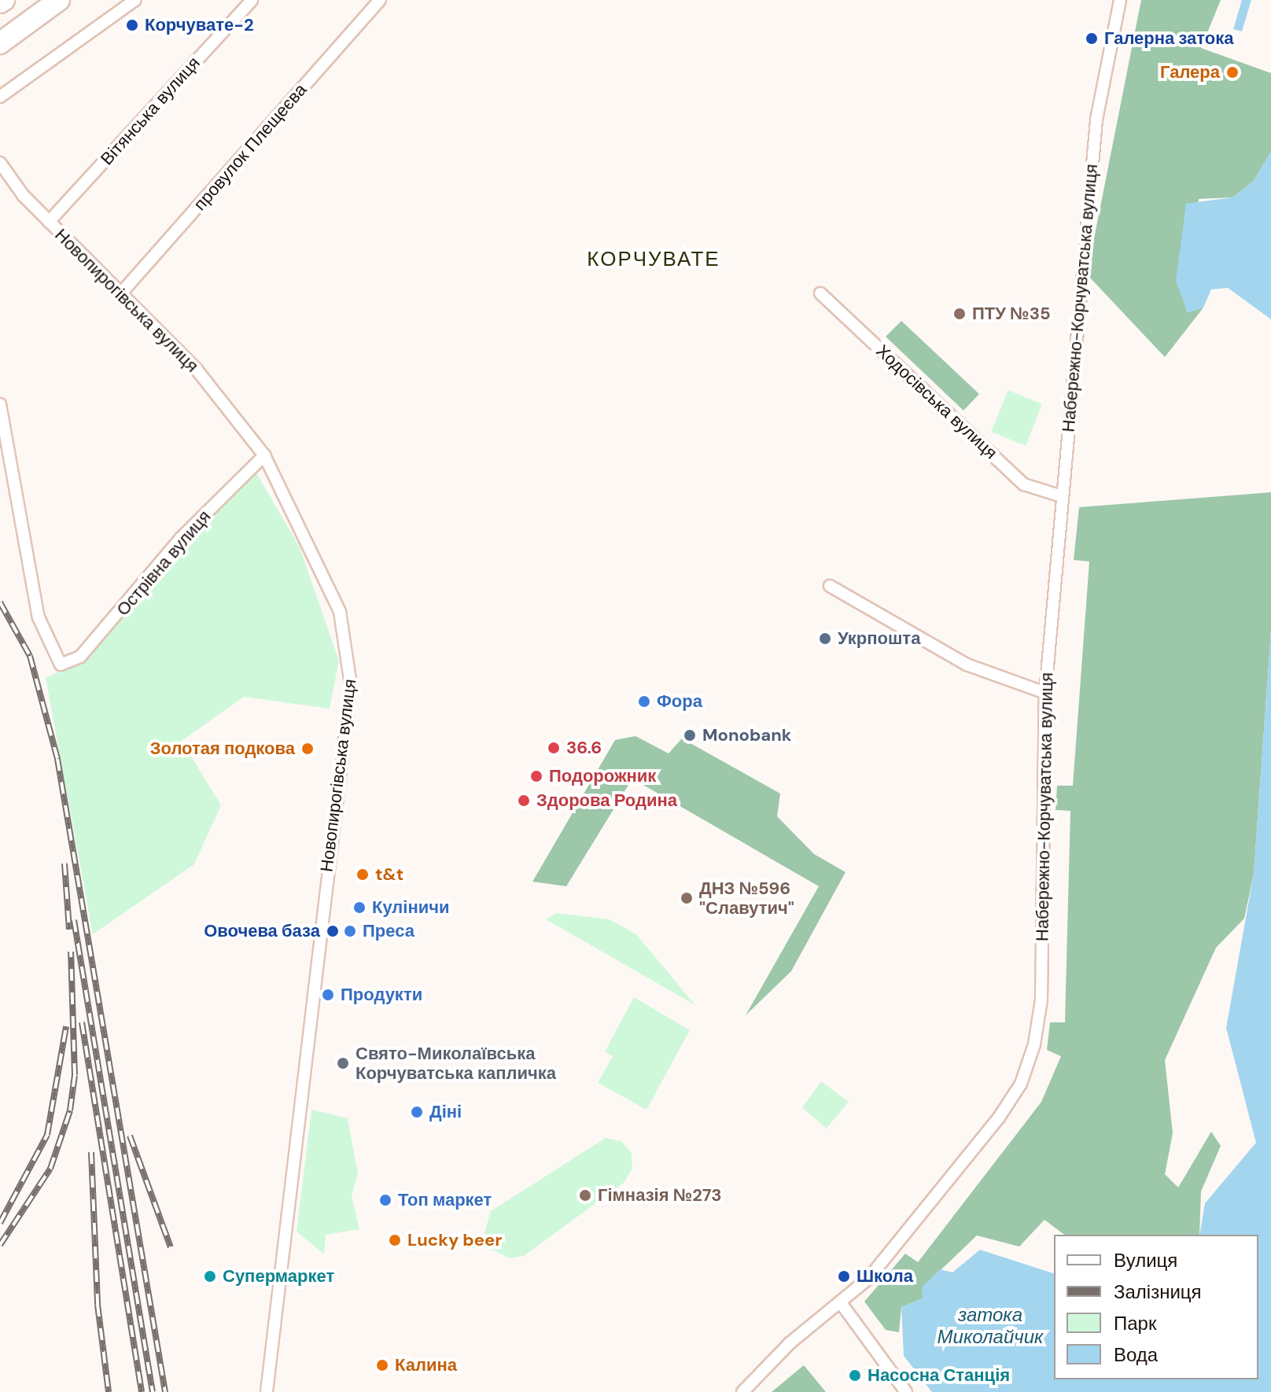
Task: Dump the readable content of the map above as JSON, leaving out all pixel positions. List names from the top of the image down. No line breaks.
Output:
{"streets":{"street":["Вітянська вулиця","провулок Плещеєва","Набережно-Корчуватська вулиця","Новопирогівська вулиця","Ходосівська вулиця","Острівна вулиця"]},"crossings":[["Вітянська вулиця","Новопирогівська вулиця"],["провулок Плещеєва","Новопирогівська вулиця"],["Набережно-Корчуватська вулиця","Ходосівська вулиця"],["Новопирогівська вулиця","Острівна вулиця"]],"districts":["КОРЧУВАТЕ"],"water":["затока Миколайчик"],"places":["Корчувате-2","Галерна затока","Галера","ПТУ №35","Укрпошта","Фора","Monobank","36.6","Золотая подкова","Подорожник","Здорова Родина","t&t","ДНЗ №596 \"Славутич\"","Куліничи","Овочева база","Преса","Продукти","Свято-Миколаївська Корчуватська капличка","Діні","Гімназія №273","Топ маркет","Lucky beer","Супермаркет","Школа","Калина","Насосна Станція"],"legend":["Вулиця","Залізниця","Парк","Вода"]}
